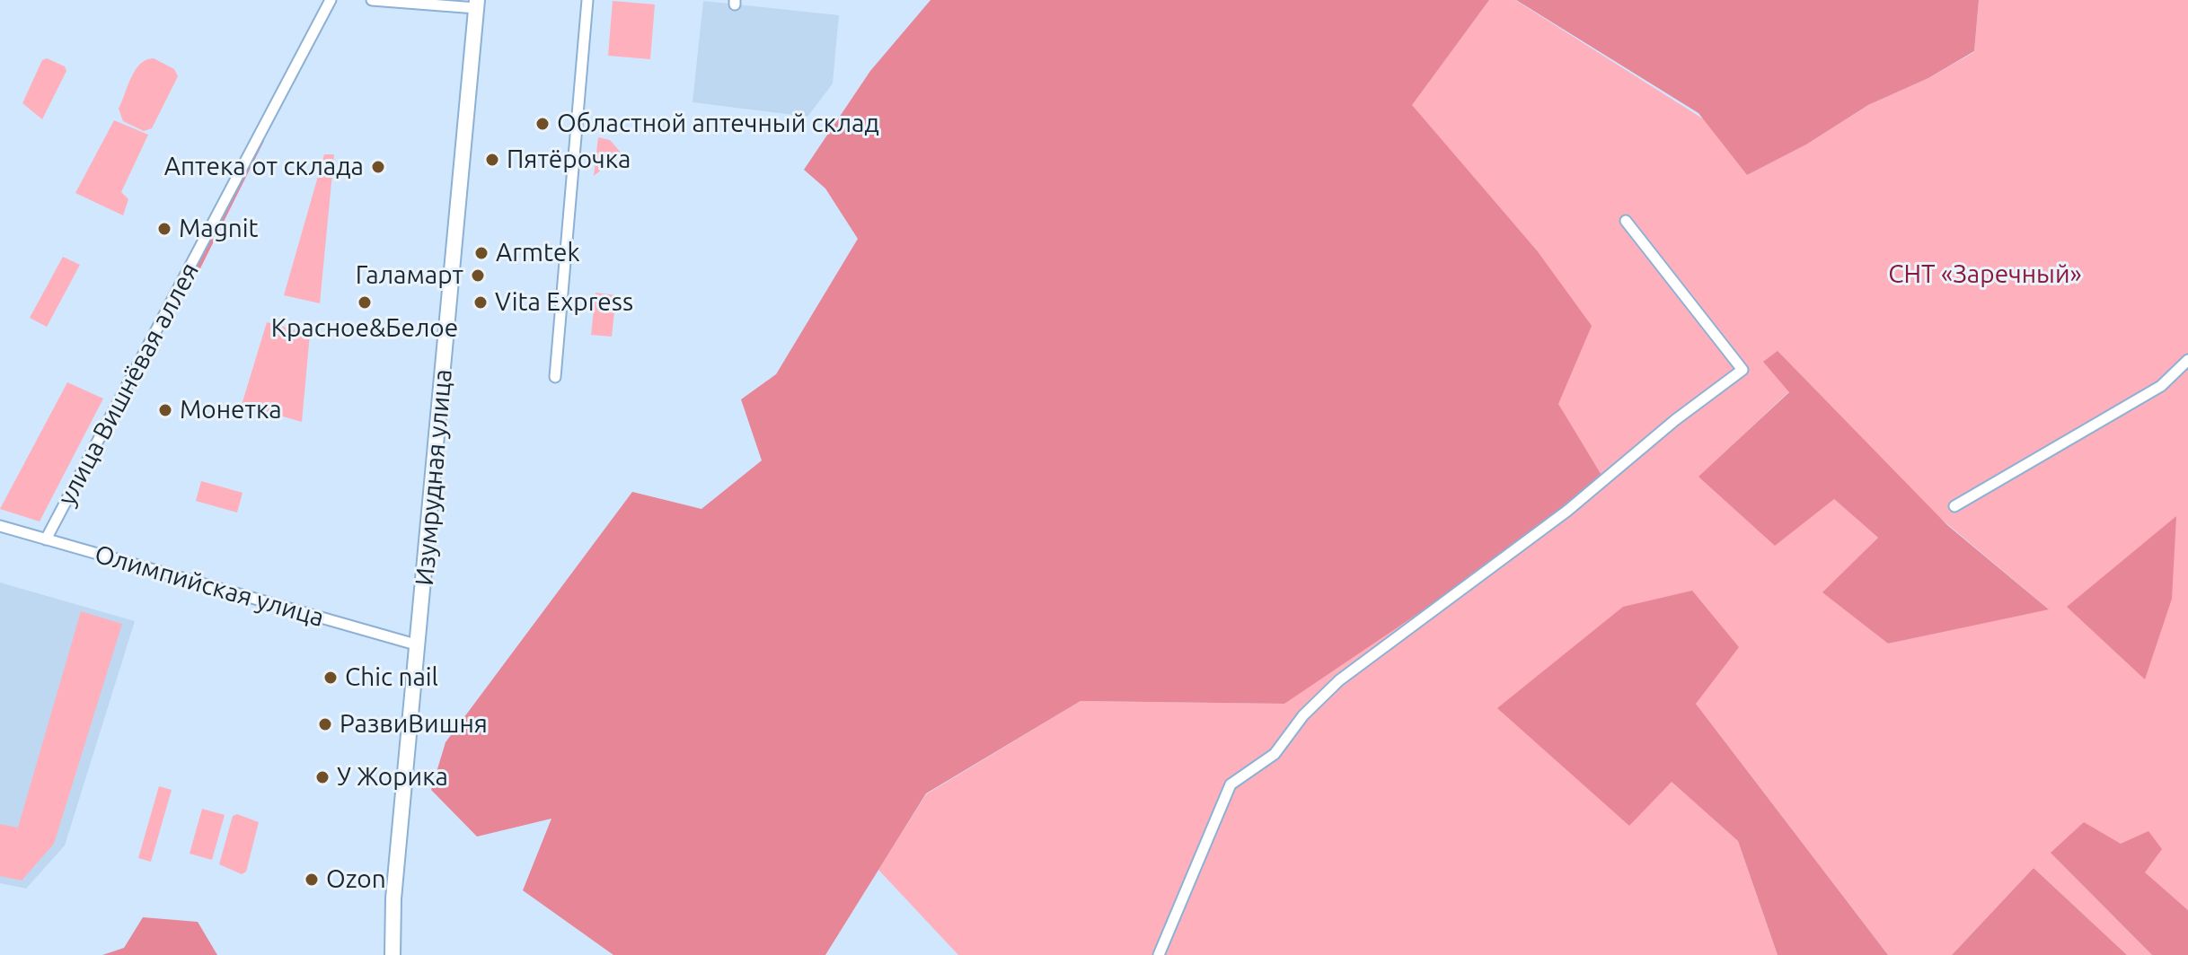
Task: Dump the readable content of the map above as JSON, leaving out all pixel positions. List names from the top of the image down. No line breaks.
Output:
{"streets":{"street":["улица Вишнёвая аллея","Изумрудная улица","Олимпийская улица"]},"crossings":[["улица Вишнёвая аллея","Олимпийская улица"],["Изумрудная улица","Олимпийская улица"]],"parks":["СНТ «Заречный»"],"places":["Областной аптечный склад","Пятёрочка","Аптека от склада","Magnit","Armtek","Галамарт","Красное&Белое","Vita Express","Монетка","Chic nail","РазвиВишня","У Жорика","Ozon"]}
